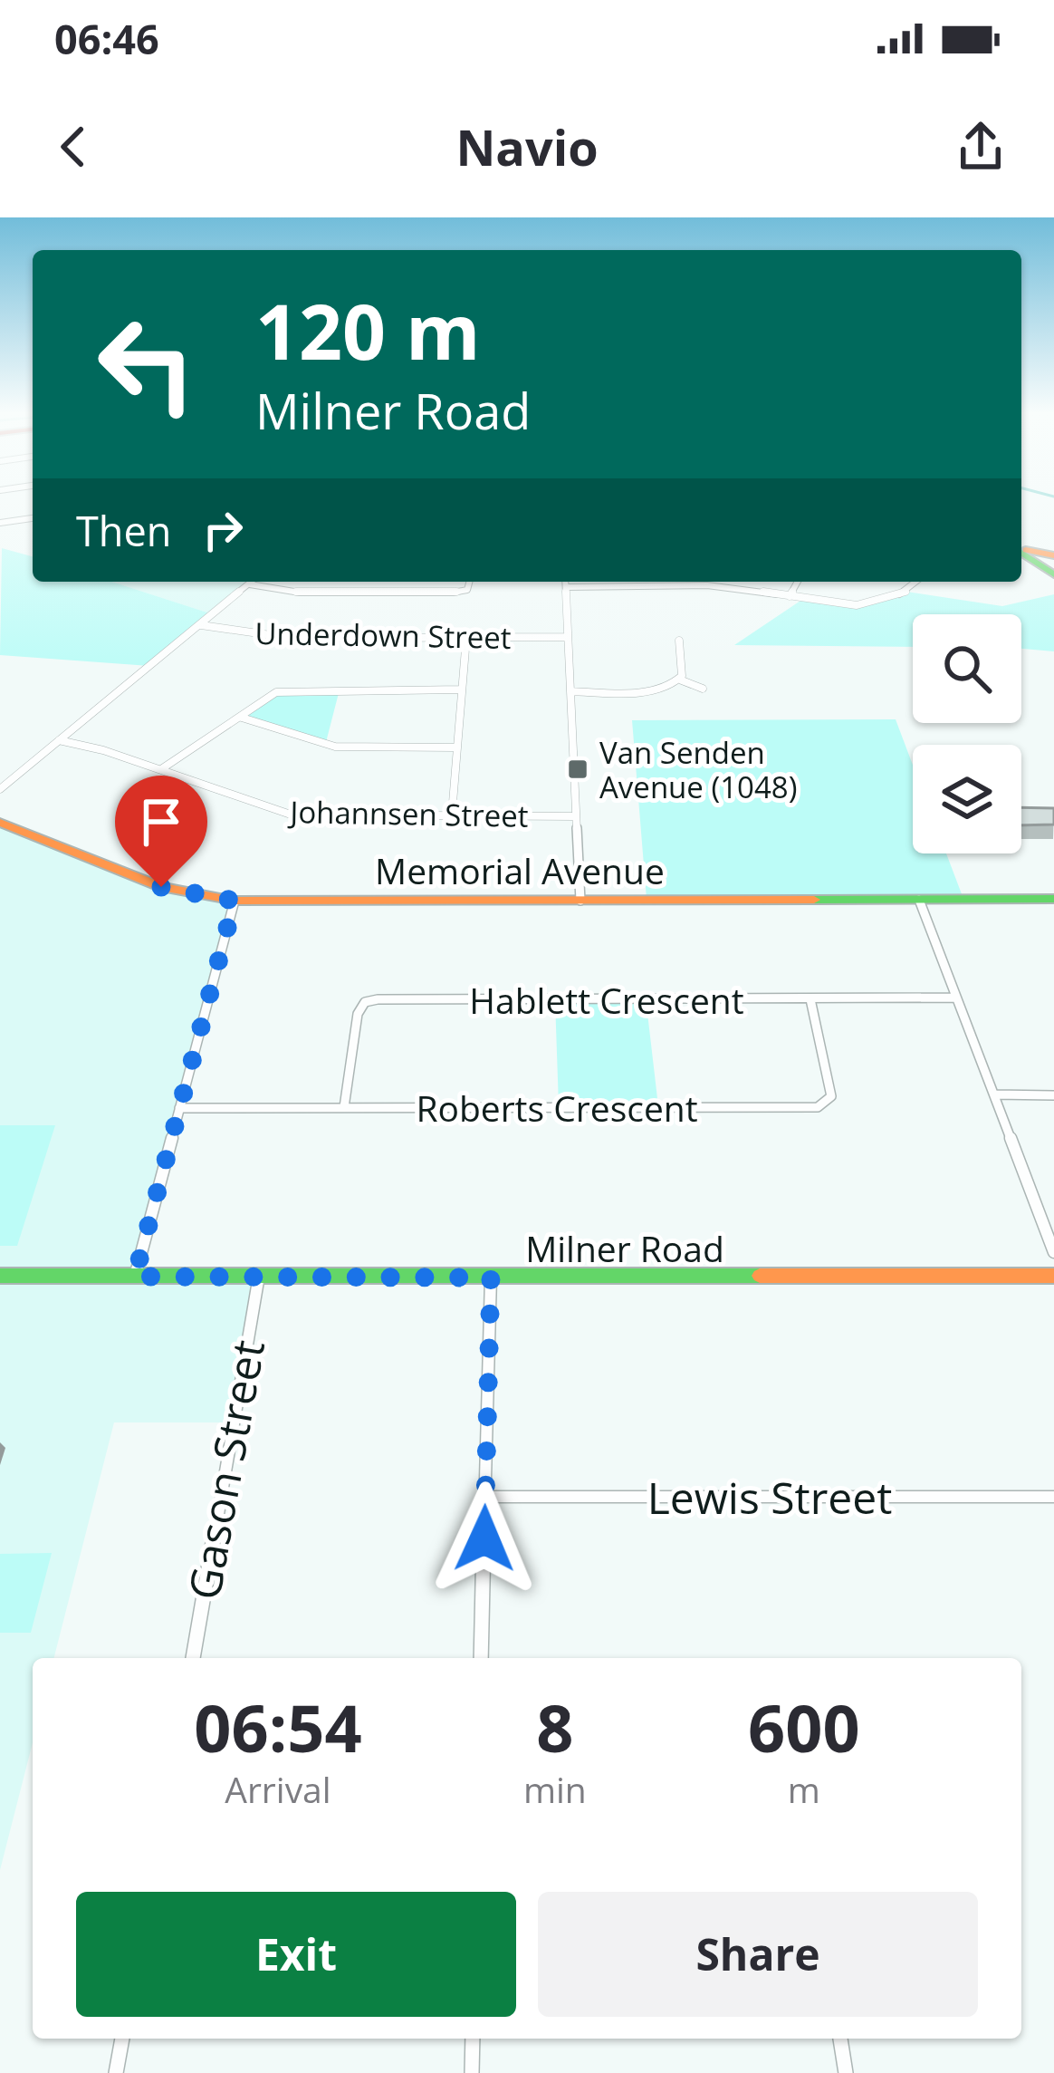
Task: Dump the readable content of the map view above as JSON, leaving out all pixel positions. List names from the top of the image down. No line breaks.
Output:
{"streets":{"street":["Underdown Street","Johannsen Street","Memorial Avenue","Hablett Crescent","Roberts Crescent","Milner Road","Gason Street","Lewis Street"]},"crossings":[["Hablett Crescent","Roberts Crescent"],["Milner Road","Gason Street"]],"places":{"transit":["Van Senden Avenue (1048)"]},"page":{"status":"06:46","header":"Navio","turn":["120 m","Milner Road"],"then":"Then","eta":["06:54","Arrival","8","min","600","m"],"buttons":["Exit","Share"]}}
